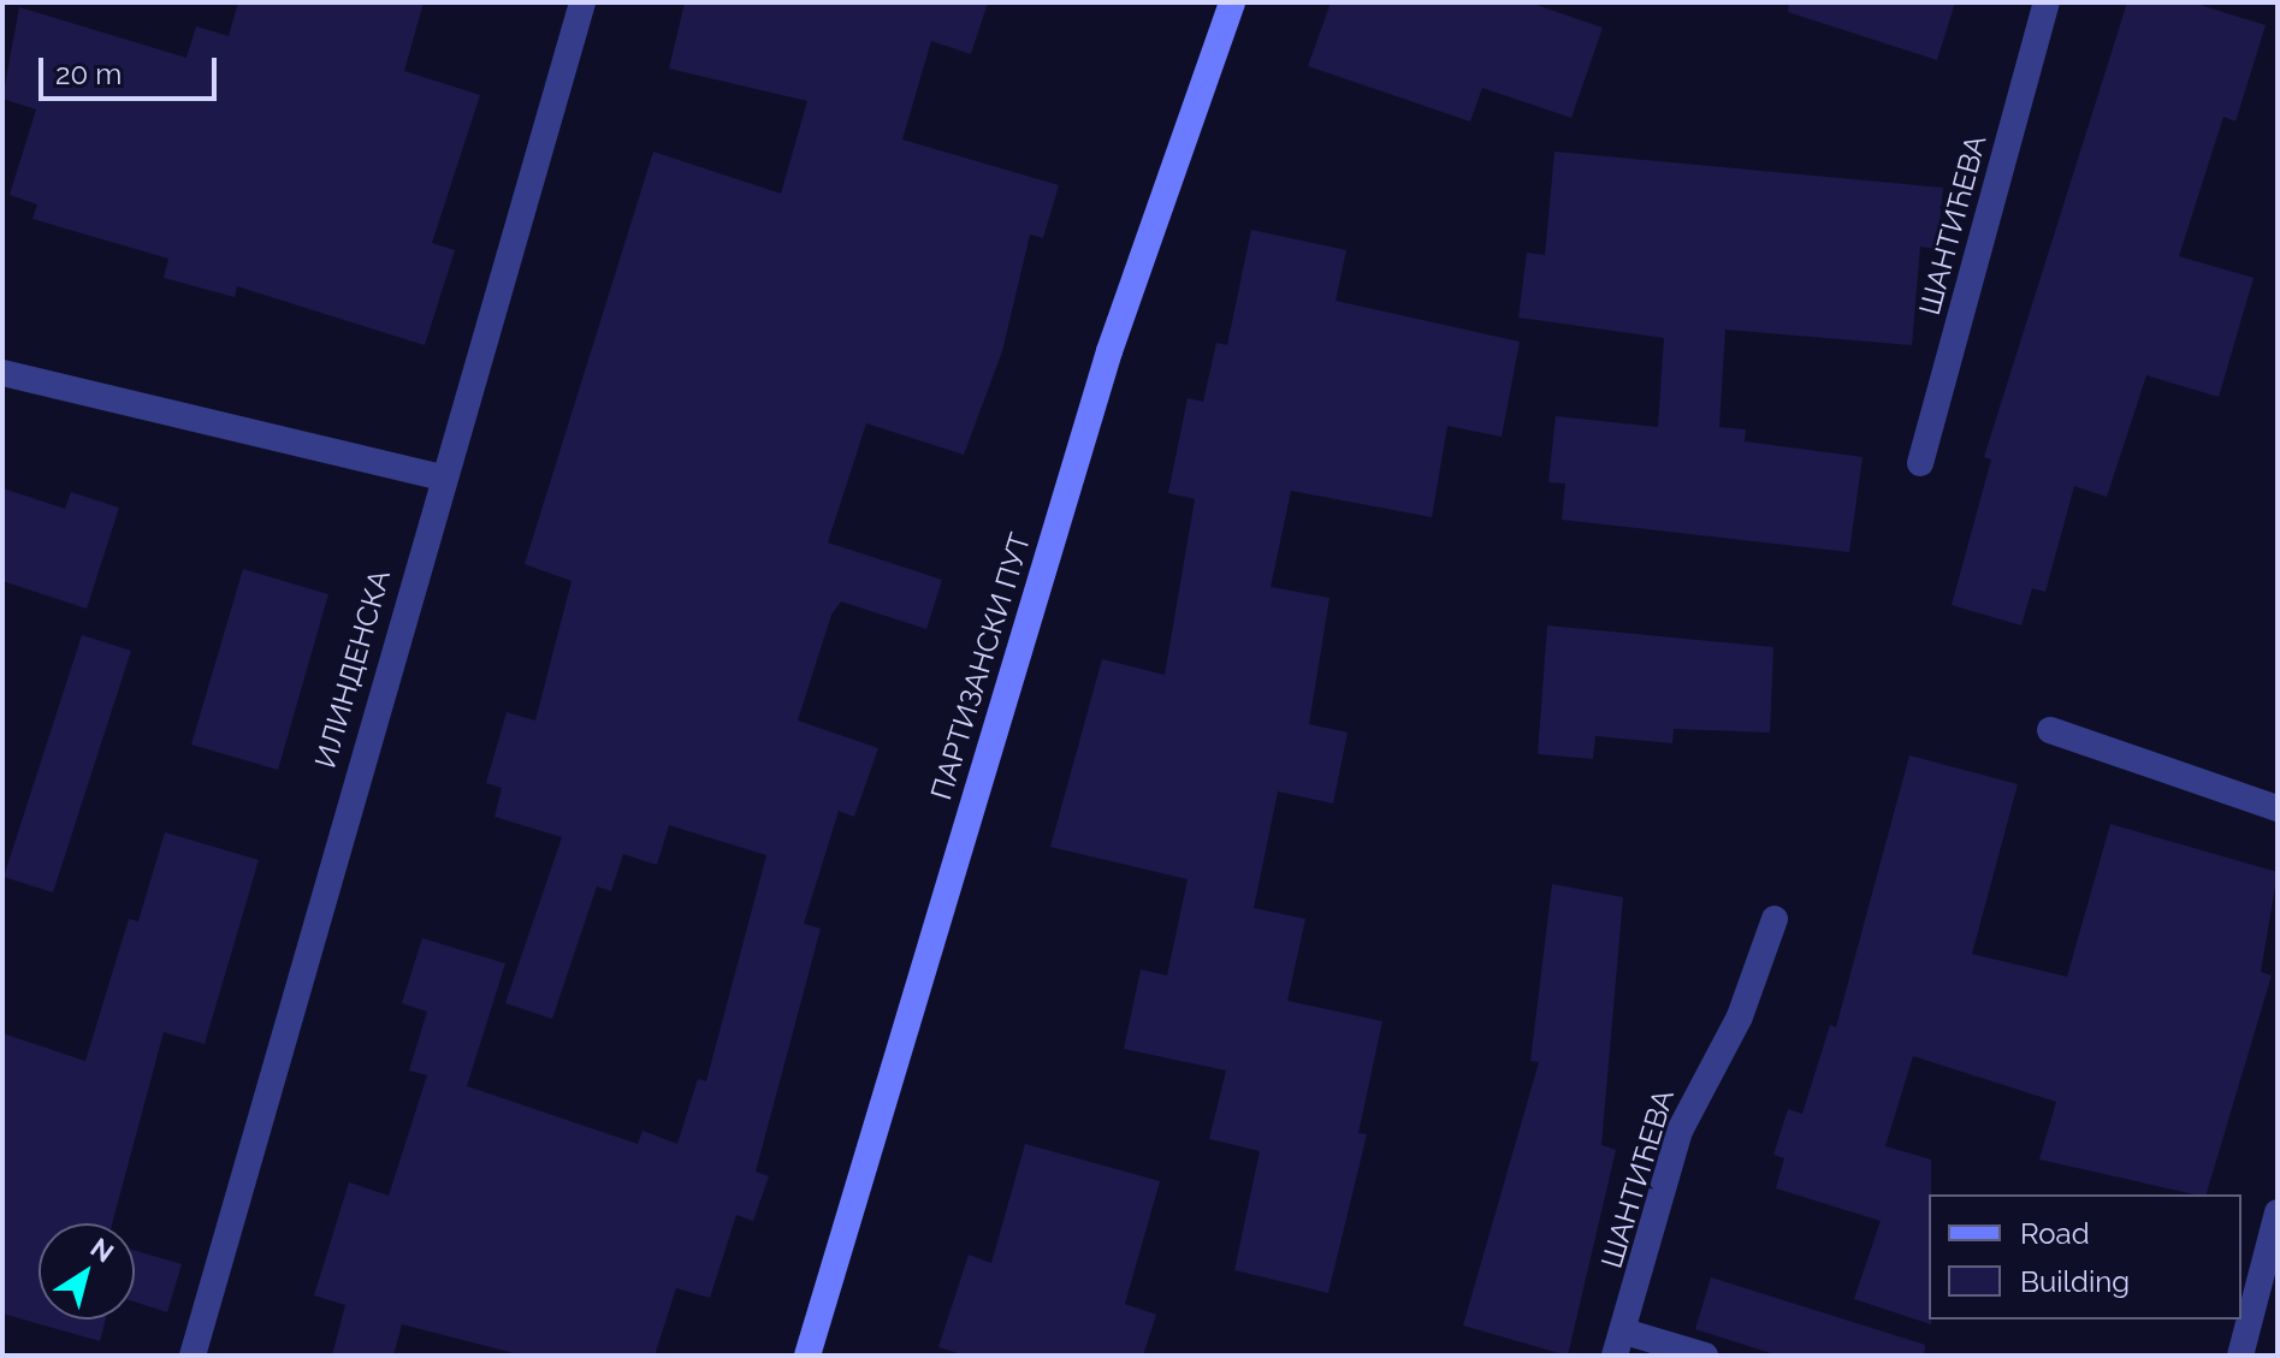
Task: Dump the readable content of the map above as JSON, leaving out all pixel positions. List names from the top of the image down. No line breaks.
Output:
{"streets":{"main road":["ПАРТИЗАНСКИ ПУТ"],"street":["ШАНТИЋЕВА","ИЛИНДЕНСКА"]},"legend":["Road","Building"],"scale_bar":"20 m","north":"top right"}
